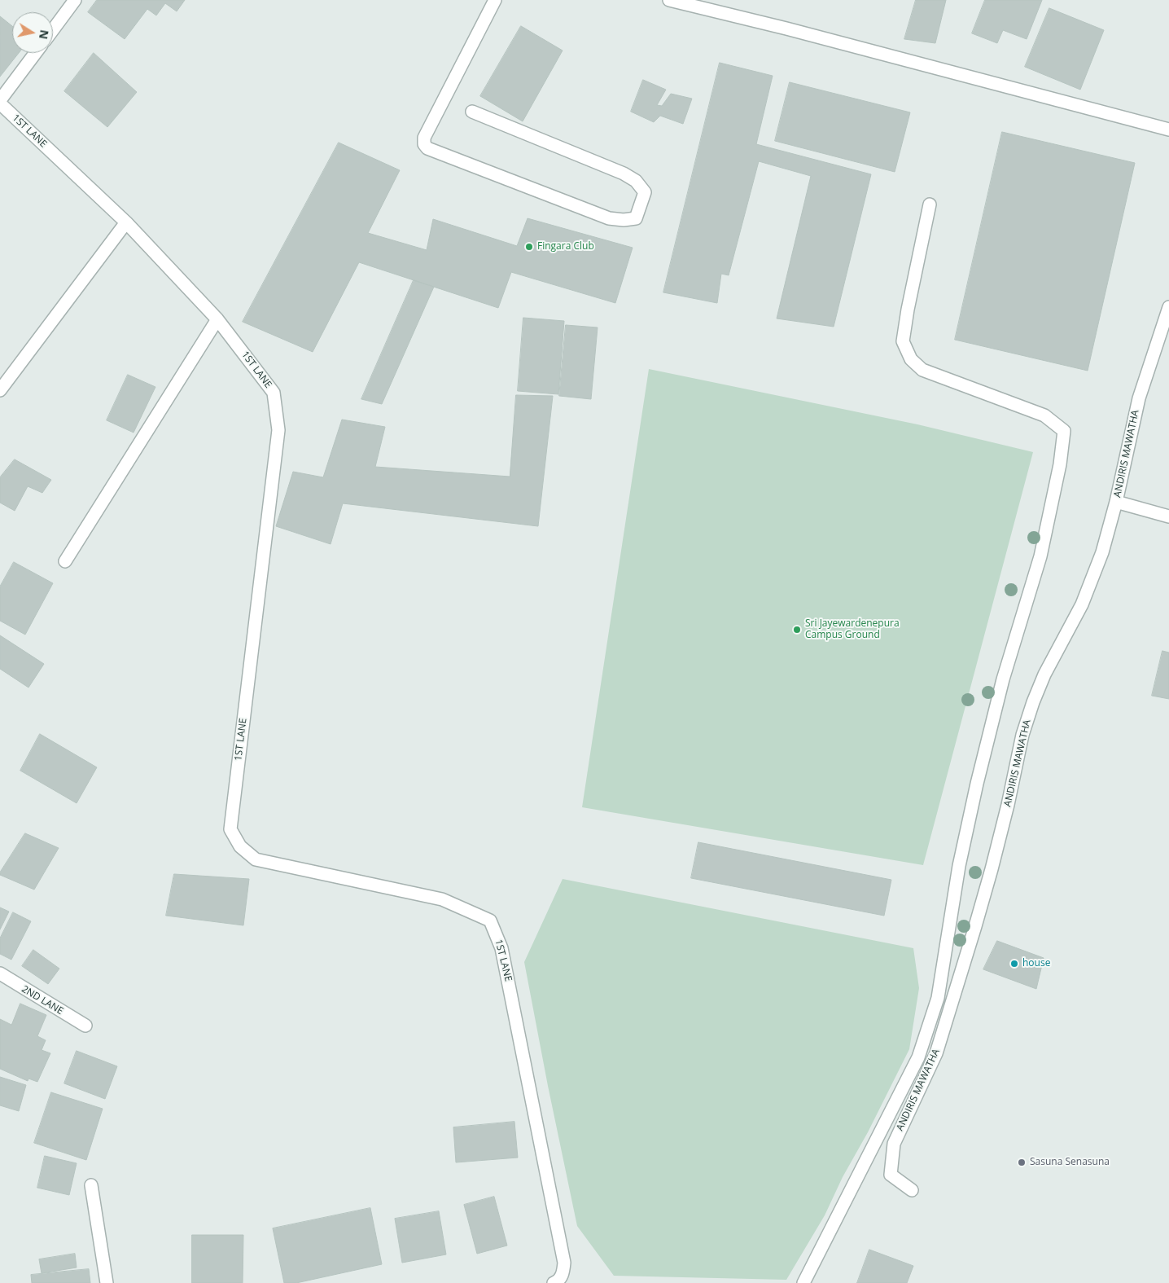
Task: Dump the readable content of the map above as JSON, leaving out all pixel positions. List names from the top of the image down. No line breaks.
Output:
{"streets":{"street":["1ST LANE","ANDIRIS MAWATHA","2ND LANE"]},"places":["Fingara Club","Sri Jayewardenepura Campus Ground","house","Sasuna Senasuna"],"north":"right"}
